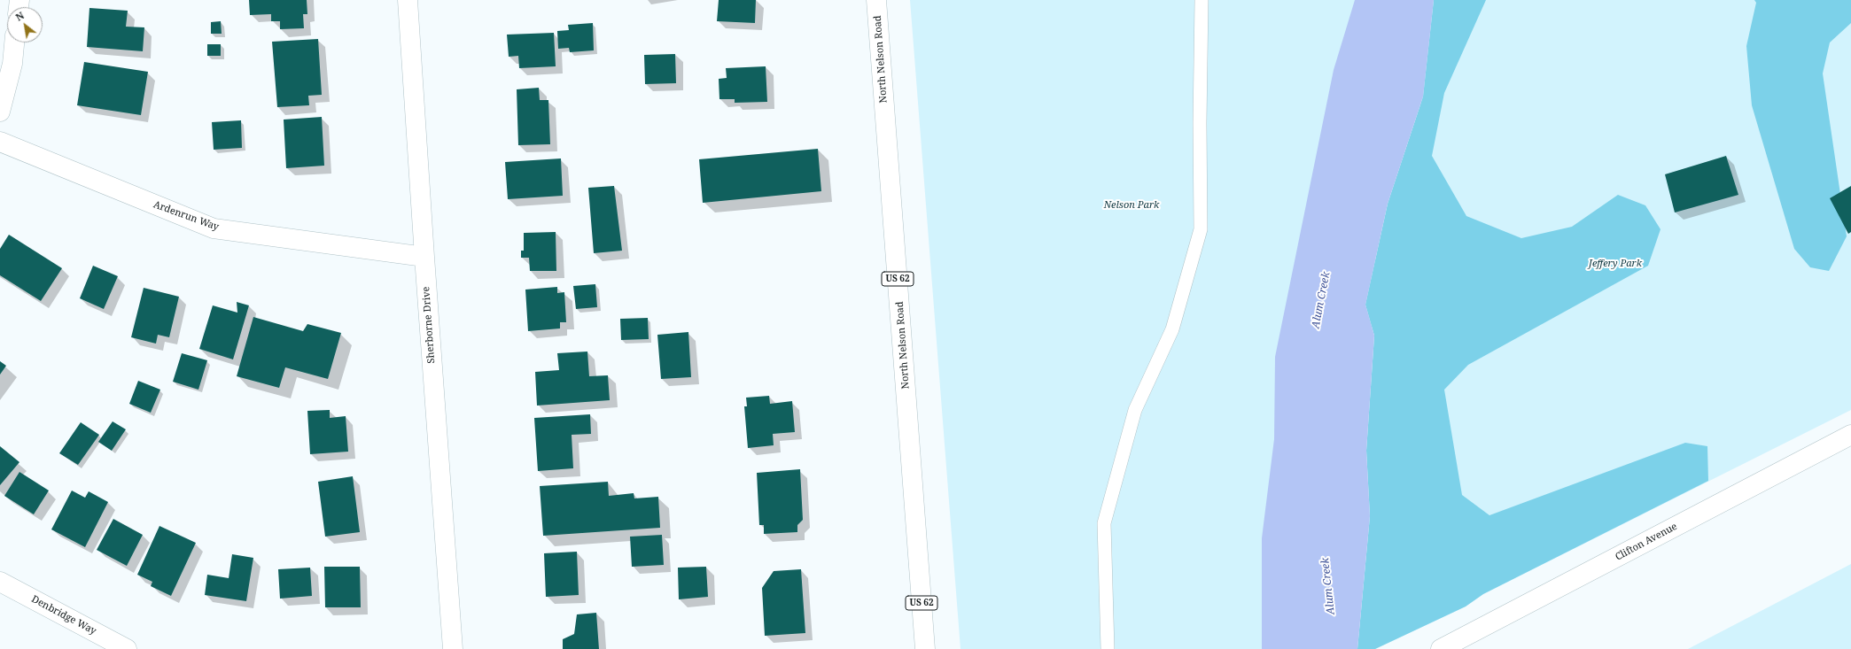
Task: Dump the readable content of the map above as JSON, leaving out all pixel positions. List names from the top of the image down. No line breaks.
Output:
{"streets":{"street":["North Nelson Road","Ardenrun Way","US 62","Sherborne Drive","Clifton Avenue","Denbridge Way"]},"crossings":[["Ardenrun Way","Sherborne Drive"]],"water":["Alum Creek"],"parks":["Nelson Park","Jeffery Park"],"north":"top left"}
